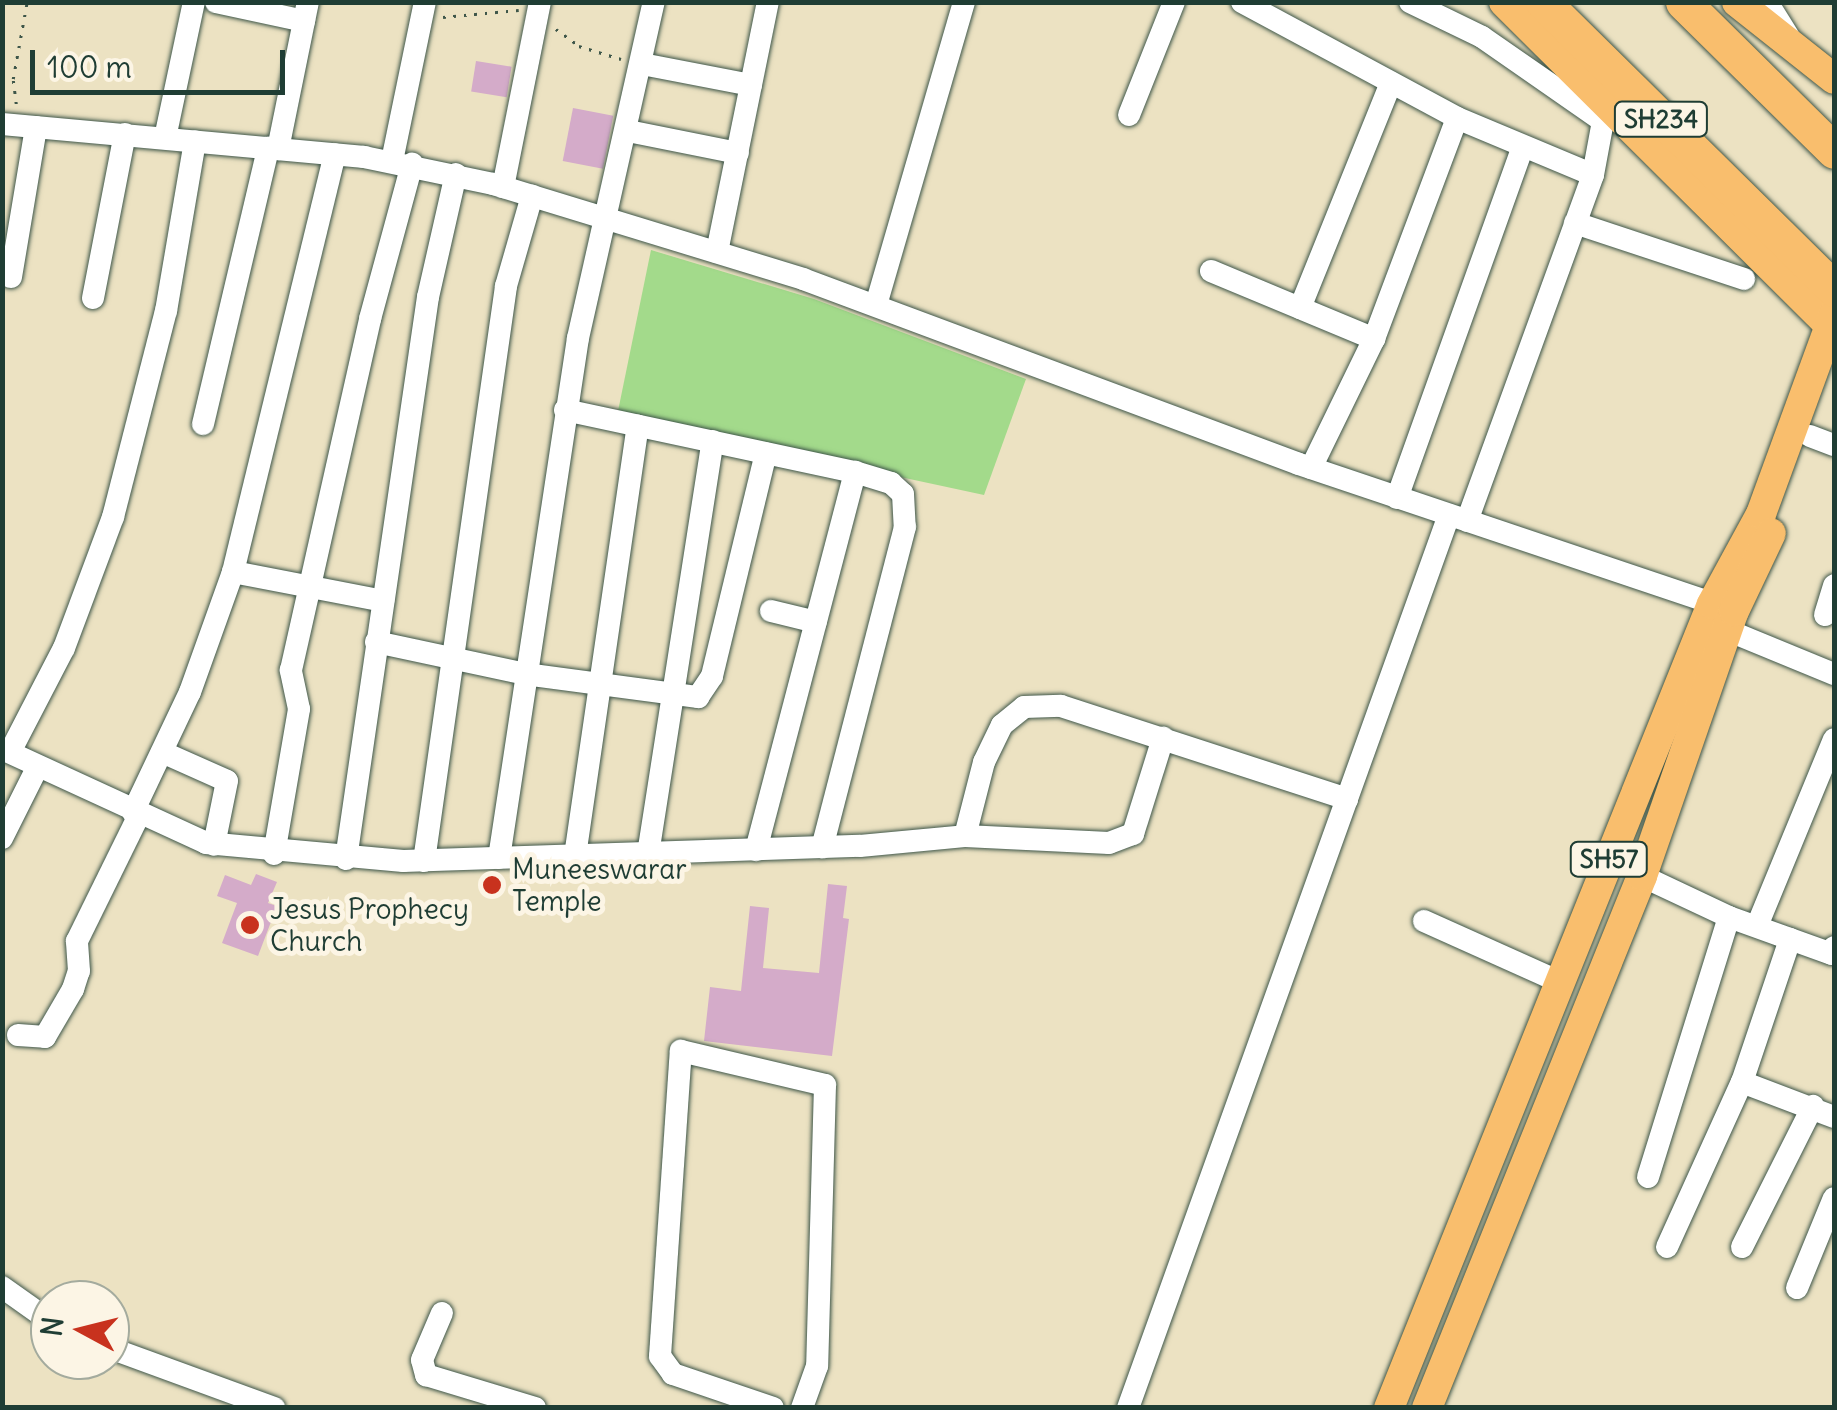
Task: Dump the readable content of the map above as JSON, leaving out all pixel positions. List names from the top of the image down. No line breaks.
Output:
{"streets":{"highway":["SH234"],"main road":["SH57"]},"places":["Muneeswarar Temple","Jesus Prophecy Church"],"scale_bar":"100 m","north":"left"}
